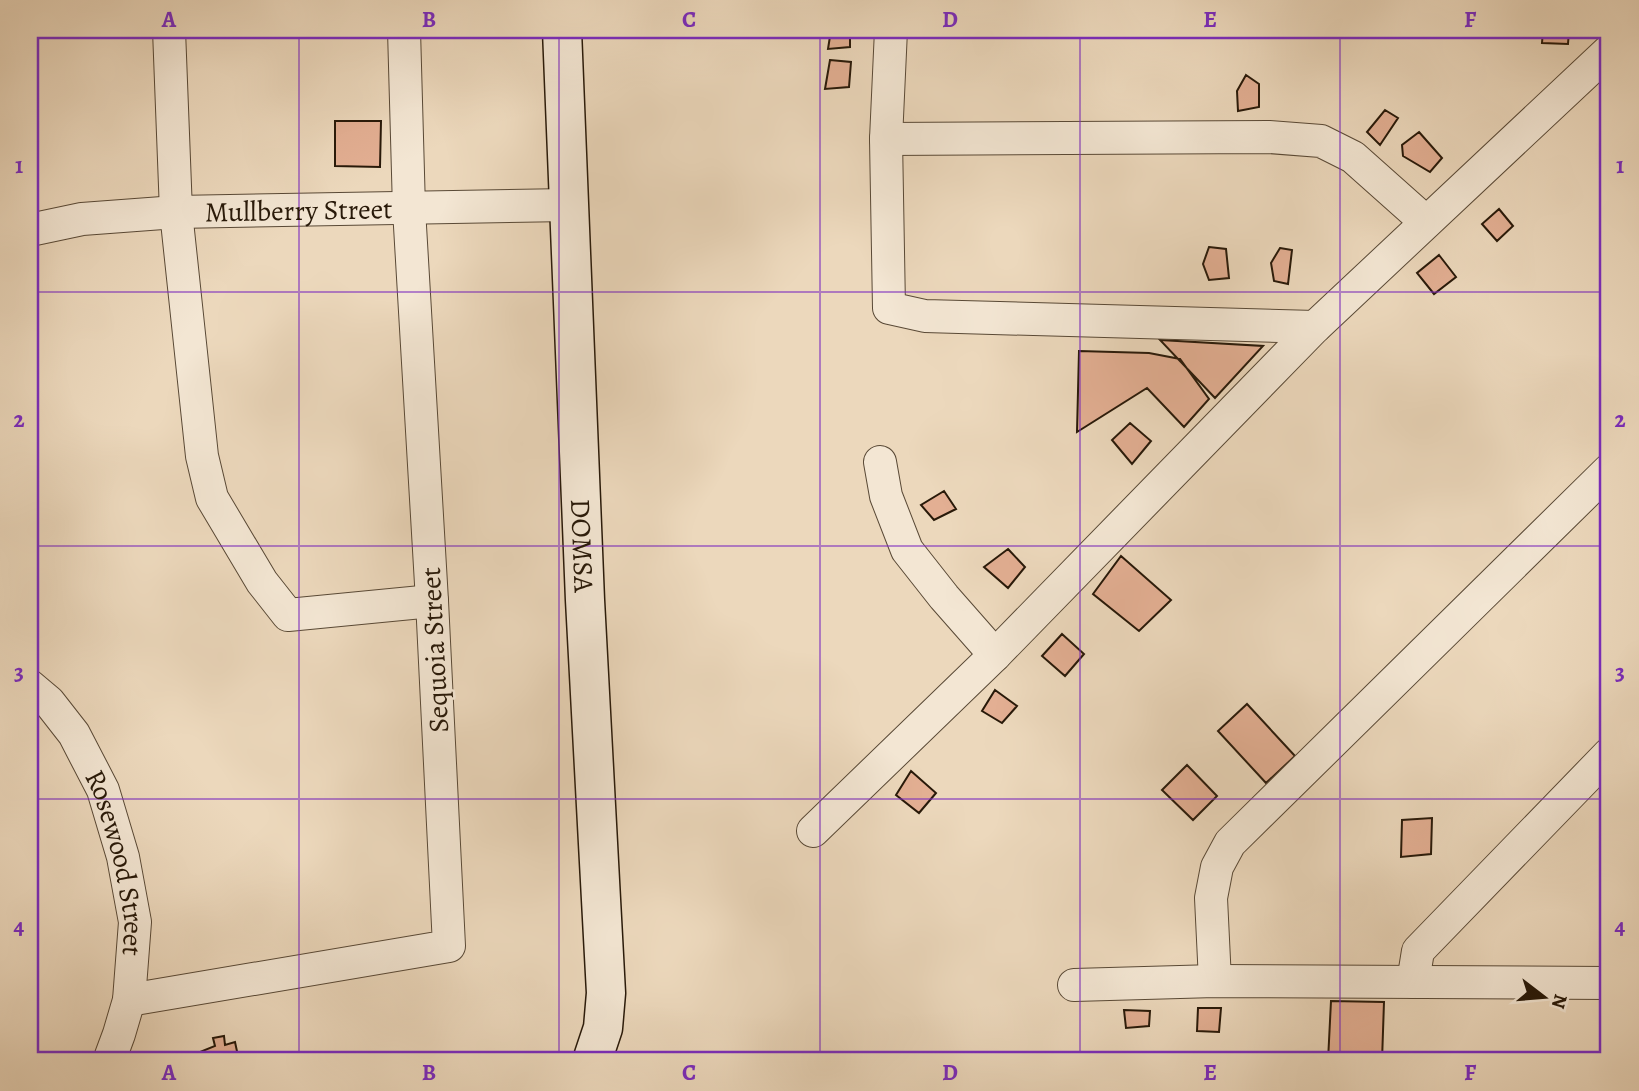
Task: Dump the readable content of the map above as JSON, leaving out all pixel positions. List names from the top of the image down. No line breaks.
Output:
{"streets":{"main road":["DOMSA"],"street":["Mullberry Street","Sequoia Street","Rosewood Street"]},"crossings":[["Mullberry Street","DOMSA"],["Mullberry Street","Sequoia Street"],["Sequoia Street","Rosewood Street"]],"north":"right","grid":{"columns":["A","B","C","D","E","F"],"rows":["1","2","3","4"]}}
